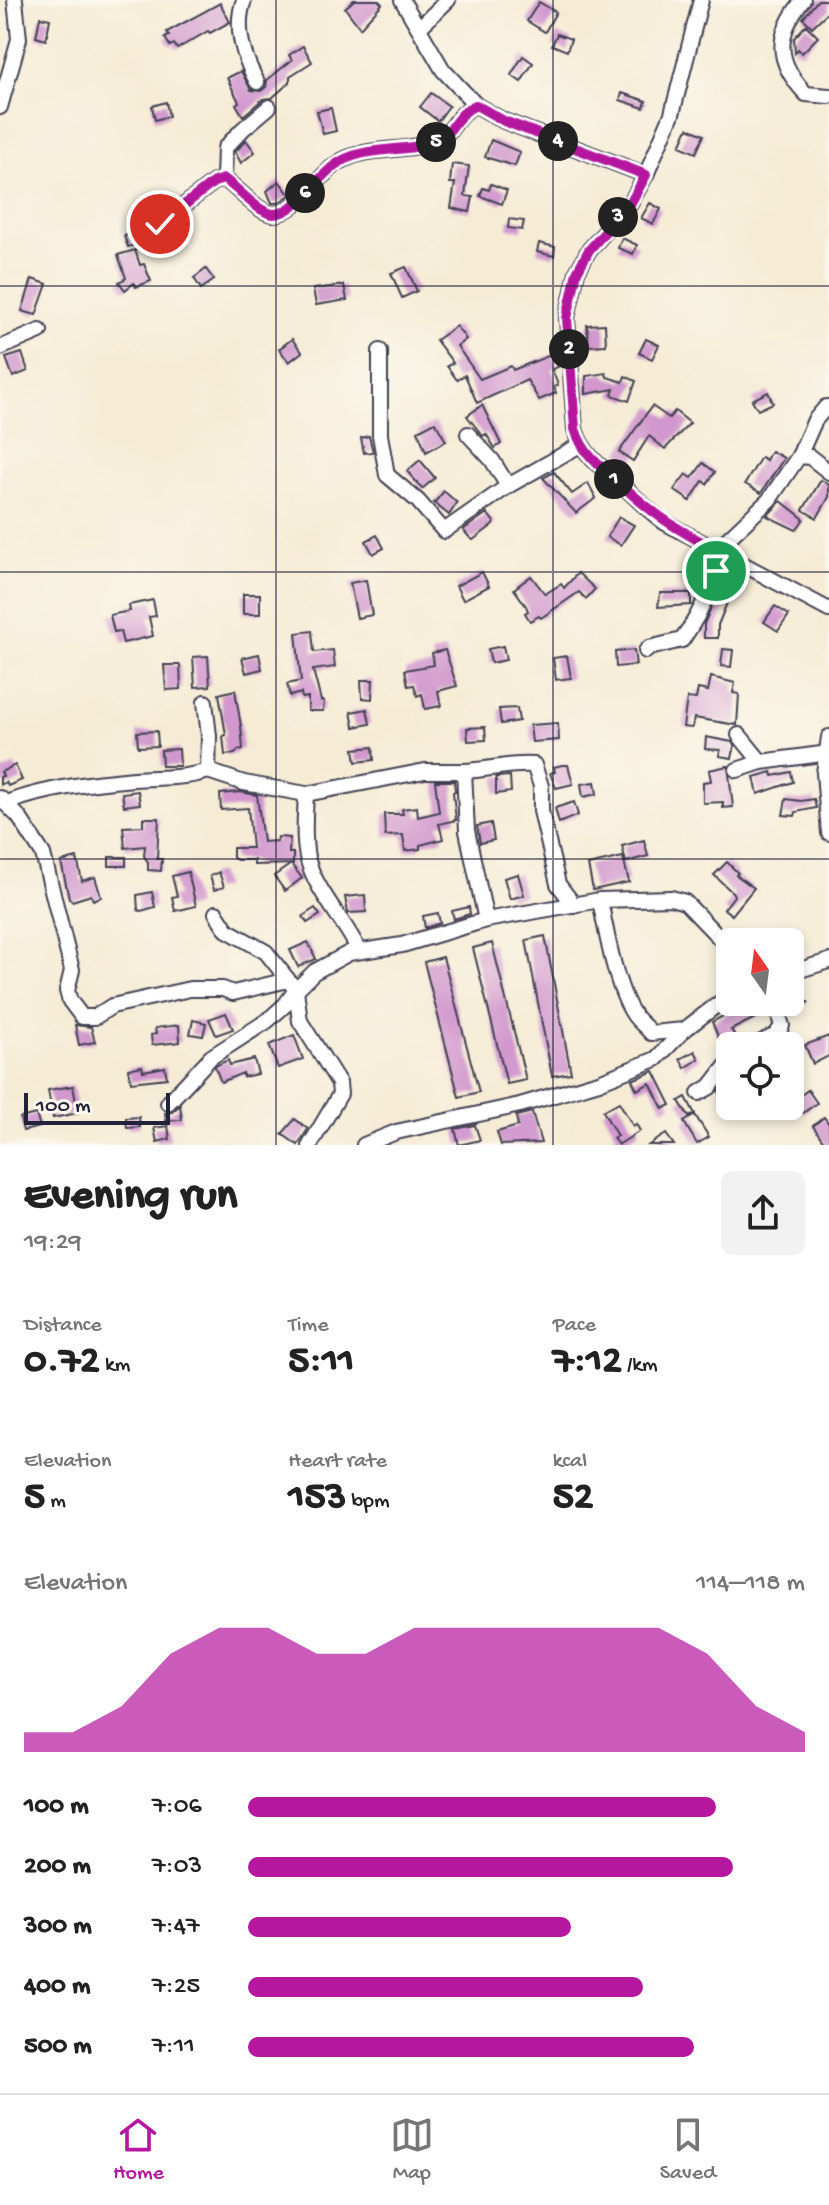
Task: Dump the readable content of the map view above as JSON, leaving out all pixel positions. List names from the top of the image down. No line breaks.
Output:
{"scale_bar":"100 m","north":"top","page":{"pins":["4","5","6","3","2","1"],"scale":"100 m","heading":["Evening run","19:29"],"stats":[["Distance","0.72 km"],["Time","5:11"],["Pace","7:12 /km"],["Elevation","5 m"],["Heart rate","153 bpm"],["kcal","52"]],"chart":["Elevation","114–118 m"],"list":[{"name":"100 m","note":"7:06"},{"name":"200 m","note":"7:03"},{"name":"300 m","note":"7:47"},{"name":"400 m","note":"7:25"},{"name":"500 m","note":"7:11"}],"tabs":["Home","Map","Saved"]}}
